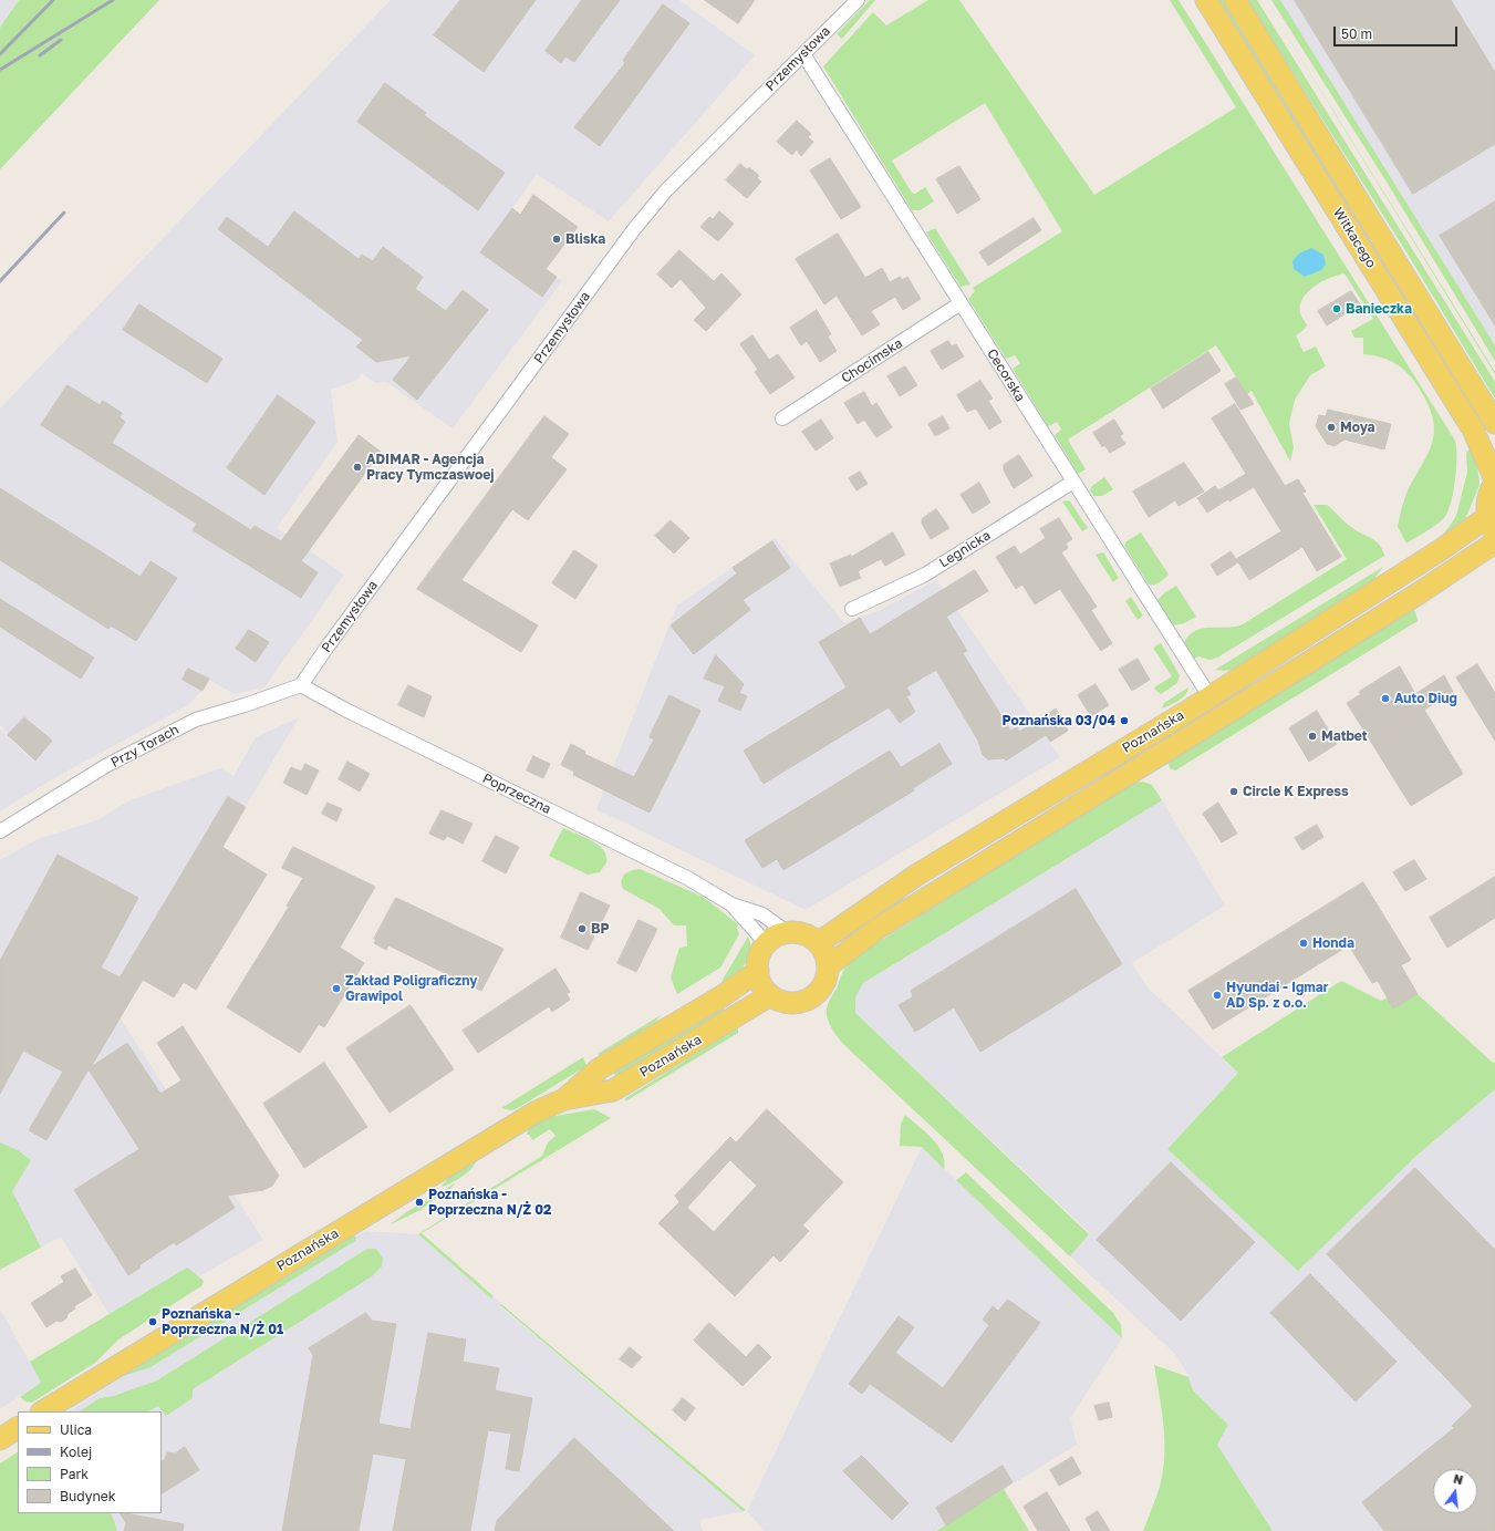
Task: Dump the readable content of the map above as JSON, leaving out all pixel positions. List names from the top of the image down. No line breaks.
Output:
{"streets":{"main road":["Witkacego","Poznańska"],"street":["Przemysłowa","Chocimska","Cecorska","Legnicka","Przy Torach","Poprzeczna"]},"crossings":[["Przemysłowa","Cecorska"],["Przemysłowa","Przy Torach"],["Przemysłowa","Poprzeczna"],["Chocimska","Cecorska"],["Cecorska","Legnicka"],["Cecorska","Poznańska"],["Poznańska","Poprzeczna"],["Przy Torach","Poprzeczna"]],"places":["Bliska","Banieczka","Moya","ADIMAR - Agencja Pracy Tymczaswoej","Auto Diug","Poznańska 03/04","Matbet","Circle K Express","BP","Honda","Zakład Poligraficzny Grawipol","Hyundai - Igmar AD Sp. z o.o.","Poznańska - Poprzeczna N/Ż 02","Poznańska - Poprzeczna N/Ż 01"],"legend":["Ulica","Kolej","Park","Budynek"],"scale_bar":"50 m","north":"top"}
